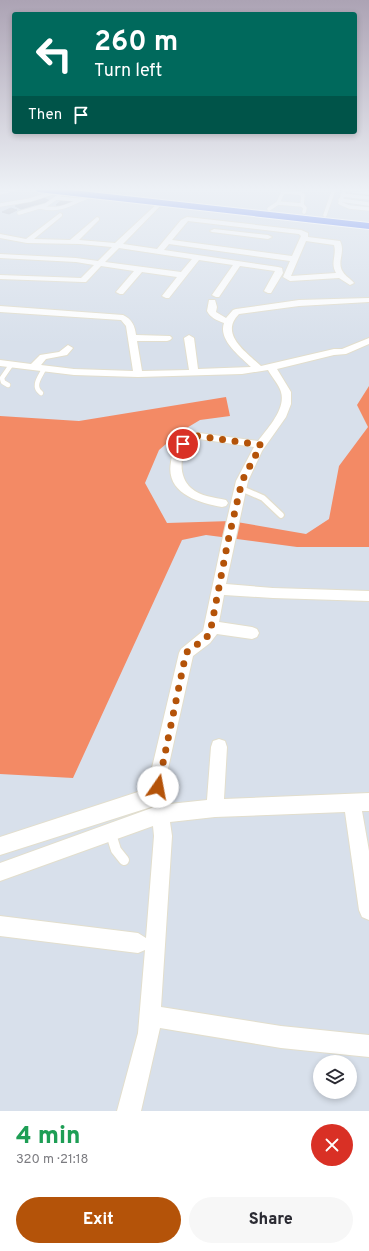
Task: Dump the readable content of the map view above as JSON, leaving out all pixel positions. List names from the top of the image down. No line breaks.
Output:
{"page":{"turn":["260 m","Turn left"],"then":"Then","heading":["4 min","320 m · 21:18"],"buttons":["Exit","Share"]}}
